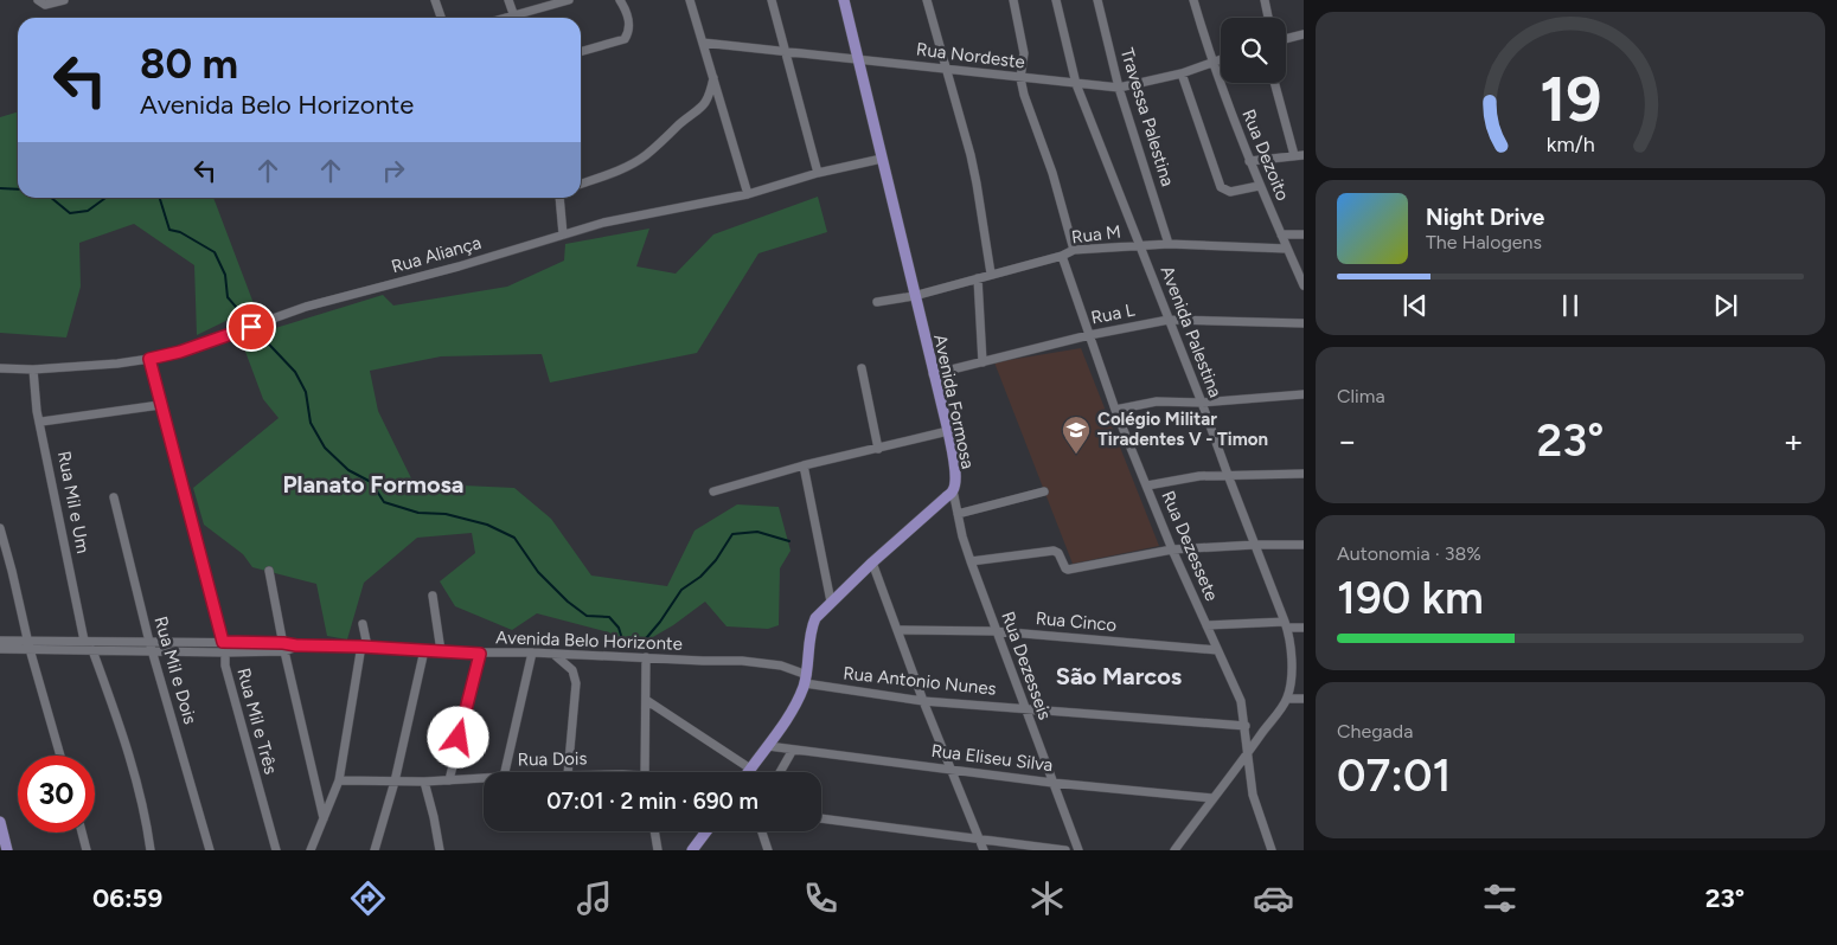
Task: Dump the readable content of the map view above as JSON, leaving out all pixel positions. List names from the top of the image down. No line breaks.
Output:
{"streets":{"main road":["Avenida Formosa"],"street":["Rua Nordeste","Travessa Palestina","Rua Dezoito","Rua M","Rua Aliança","Rua L","Avenida Palestina","Rua Mil e Um","Rua Dezessete","Rua Cinco","Avenida Belo Horizonte","Rua Dezesseis","Rua Mil e Dois","Rua Antonio Nunes","Rua Mil e Três","Rua Eliseu Silva","Rua Dois"]},"crossings":[["Rua Nordeste","Travessa Palestina"],["Rua Nordeste","Rua Dezoito"],["Rua Nordeste","Avenida Palestina"],["Rua Nordeste","Avenida Formosa"],["Travessa Palestina","Rua M"],["Rua Dezoito","Rua M"],["Rua M","Avenida Palestina"],["Rua M","Avenida Formosa"],["Rua M","Rua Dezessete"],["Rua Aliança","Avenida Formosa"],["Rua Aliança","Rua Mil e Um"],["Rua Aliança","Rua Mil e Três"],["Rua L","Avenida Palestina"],["Rua L","Avenida Formosa"],["Rua L","Rua Dezessete"],["Avenida Palestina","Rua Dezessete"],["Avenida Palestina","Rua Eliseu Silva"],["Avenida Formosa","Avenida Belo Horizonte"],["Avenida Formosa","Rua Dezesseis"],["Avenida Formosa","Rua Antonio Nunes"],["Avenida Formosa","Rua Eliseu Silva"],["Rua Mil e Um","Avenida Belo Horizonte"],["Rua Dezessete","Rua Cinco"],["Rua Dezessete","Rua Antonio Nunes"],["Rua Cinco","Rua Dezesseis"],["Avenida Belo Horizonte","Rua Mil e Dois"],["Avenida Belo Horizonte","Rua Antonio Nunes"],["Avenida Belo Horizonte","Rua Mil e Três"],["Rua Dezesseis","Rua Antonio Nunes"],["Rua Dezesseis","Rua Eliseu Silva"]],"districts":["Planato Formosa","São Marcos"],"places":{"school or university":["Colégio Militar Tiradentes V - Timon"]},"page":{"turn":["80 m","Avenida Belo Horizonte"],"song":["Night Drive","The Halogens"],"tile":["Clima",["Autonomia · 38%","190 km"],["Chegada","07:01"]],"heat":["−","23°","+"],"limit":"30","trip":"07:01 · 2 min · 690 m","tabs":["06:59","23°"],"gauge":["19","km/h"]}}
